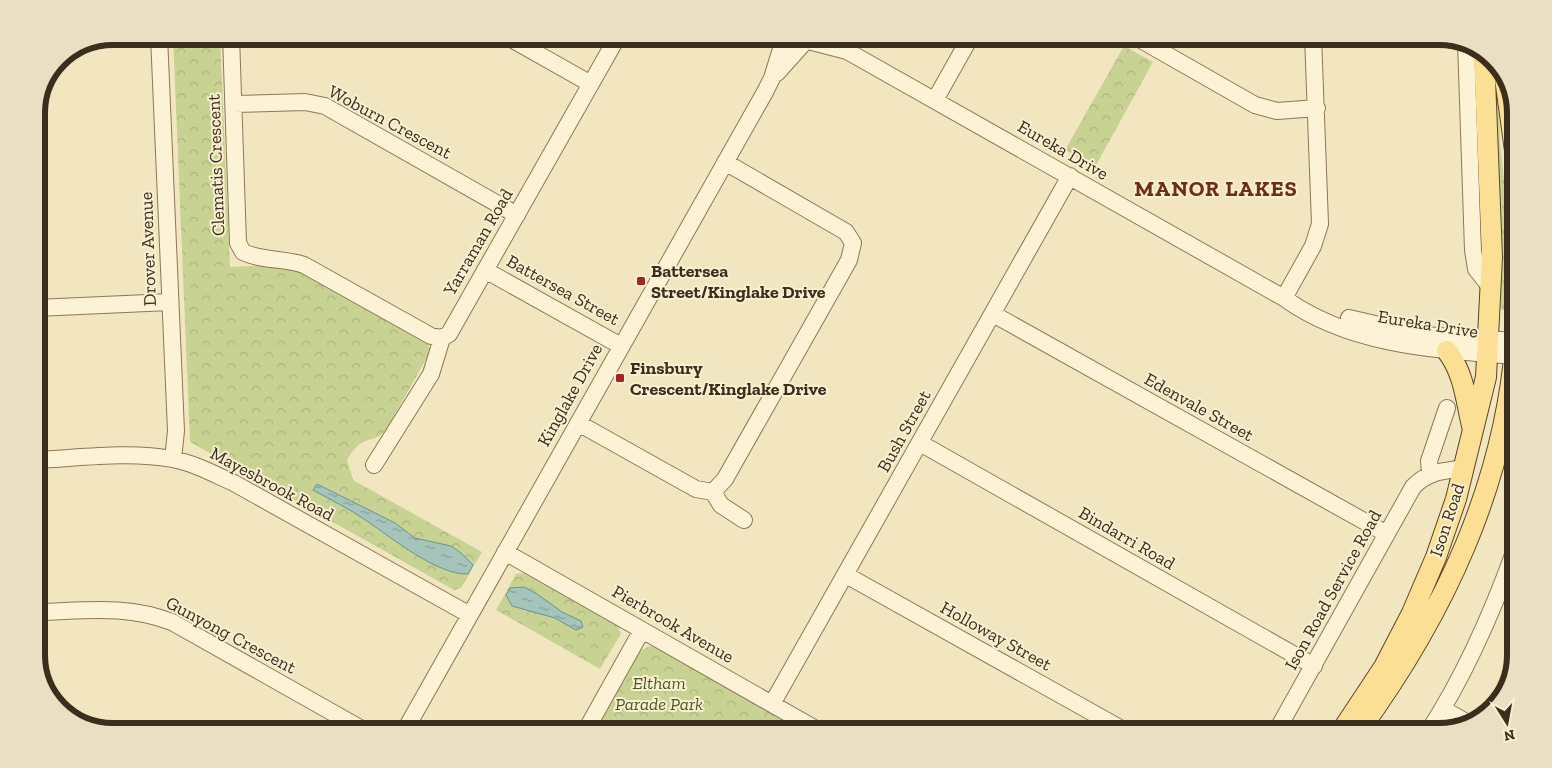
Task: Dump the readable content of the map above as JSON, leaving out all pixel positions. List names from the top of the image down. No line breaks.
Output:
{"streets":{"main road":["Ison Road"],"street":["Woburn Crescent","Eureka Drive","Clematis Crescent","Yarraman Road","Drover Avenue","Battersea Street","Kinglake Drive","Edenvale Street","Bush Street","Mayesbrook Road","Bindarri Road","Ison Road Service Road","Pierbrook Avenue","Gunyong Crescent","Holloway Street"]},"crossings":[["Woburn Crescent","Clematis Crescent"],["Woburn Crescent","Yarraman Road"],["Eureka Drive","Bush Street"],["Eureka Drive","Ison Road"],["Clematis Crescent","Yarraman Road"],["Yarraman Road","Battersea Street"],["Drover Avenue","Mayesbrook Road"],["Battersea Street","Kinglake Drive"],["Kinglake Drive","Mayesbrook Road"],["Kinglake Drive","Pierbrook Avenue"],["Edenvale Street","Bush Street"],["Edenvale Street","Ison Road Service Road"],["Bush Street","Bindarri Road"],["Bush Street","Pierbrook Avenue"],["Bush Street","Holloway Street"],["Bindarri Road","Ison Road Service Road"]],"districts":["MANOR LAKES"],"parks":["Eltham Parade Park"],"places":{"transit":["Battersea Street/Kinglake Drive","Finsbury Crescent/Kinglake Drive"]},"north":"bottom"}
